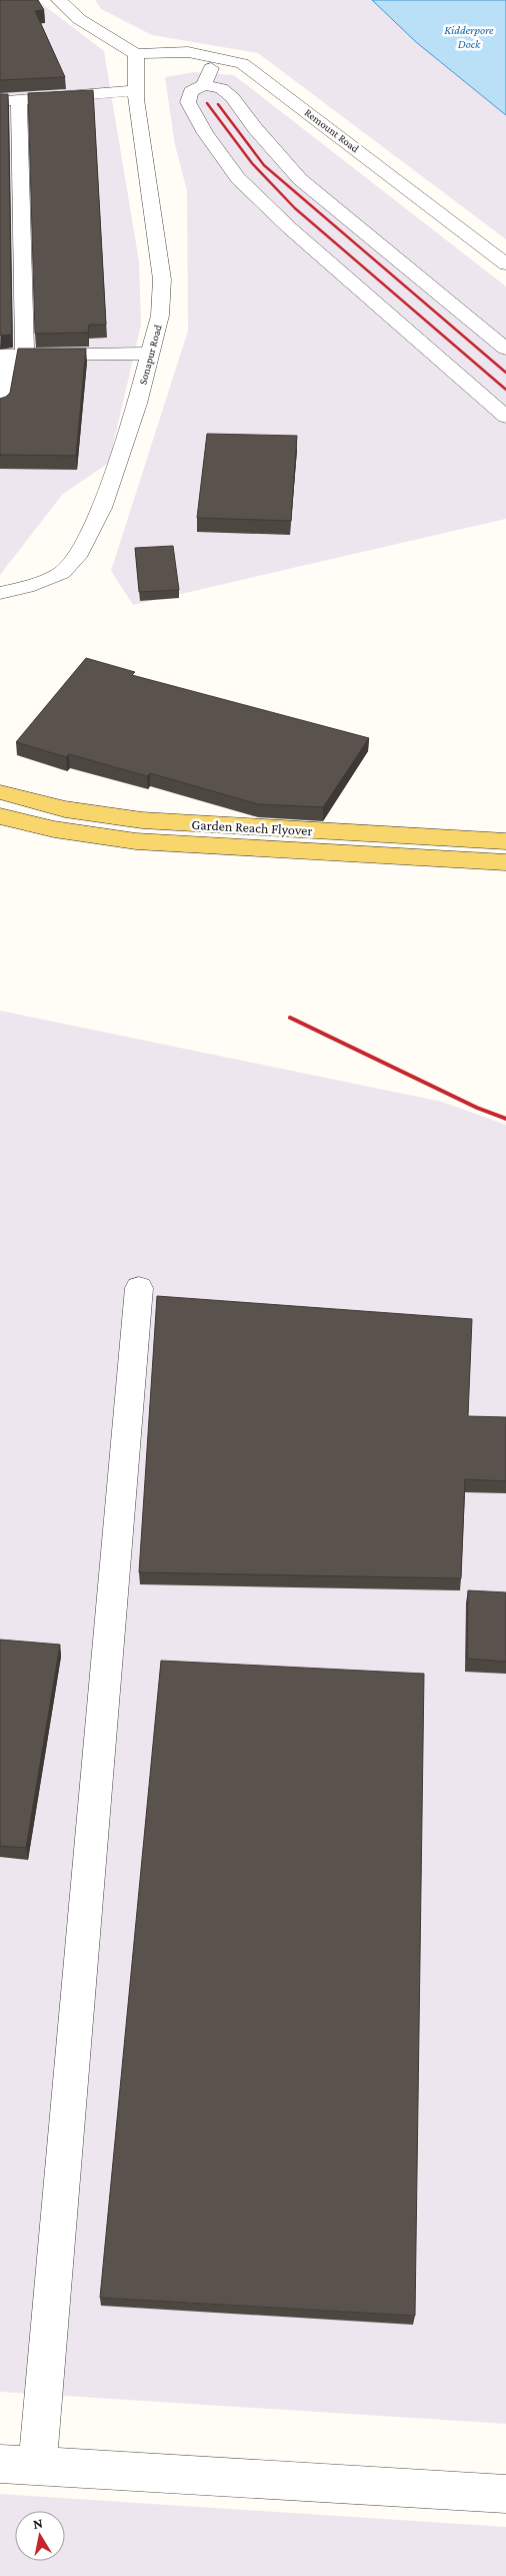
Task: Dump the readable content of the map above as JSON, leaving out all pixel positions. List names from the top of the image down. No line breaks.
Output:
{"streets":{"main road":["Garden Reach Flyover"],"street":["Remount Road","Sonapur Road"]},"crossings":[["Remount Road","Sonapur Road"]],"water":["Kidderpore Dock"],"north":"top"}
